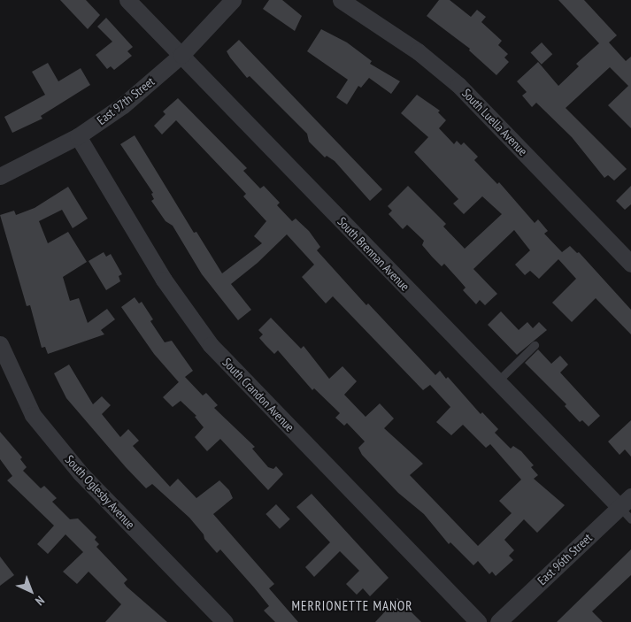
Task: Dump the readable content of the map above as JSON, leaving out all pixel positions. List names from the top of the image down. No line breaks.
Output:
{"streets":{"street":["East 97th Street","South Luella Avenue","South Brennan Avenue","South Crandon Avenue","South Oglesby Avenue","East 96th Street"]},"crossings":[["East 97th Street","South Brennan Avenue"],["East 97th Street","South Crandon Avenue"],["South Brennan Avenue","East 96th Street"]],"districts":["MERRIONETTE MANOR"],"north":"bottom right"}
